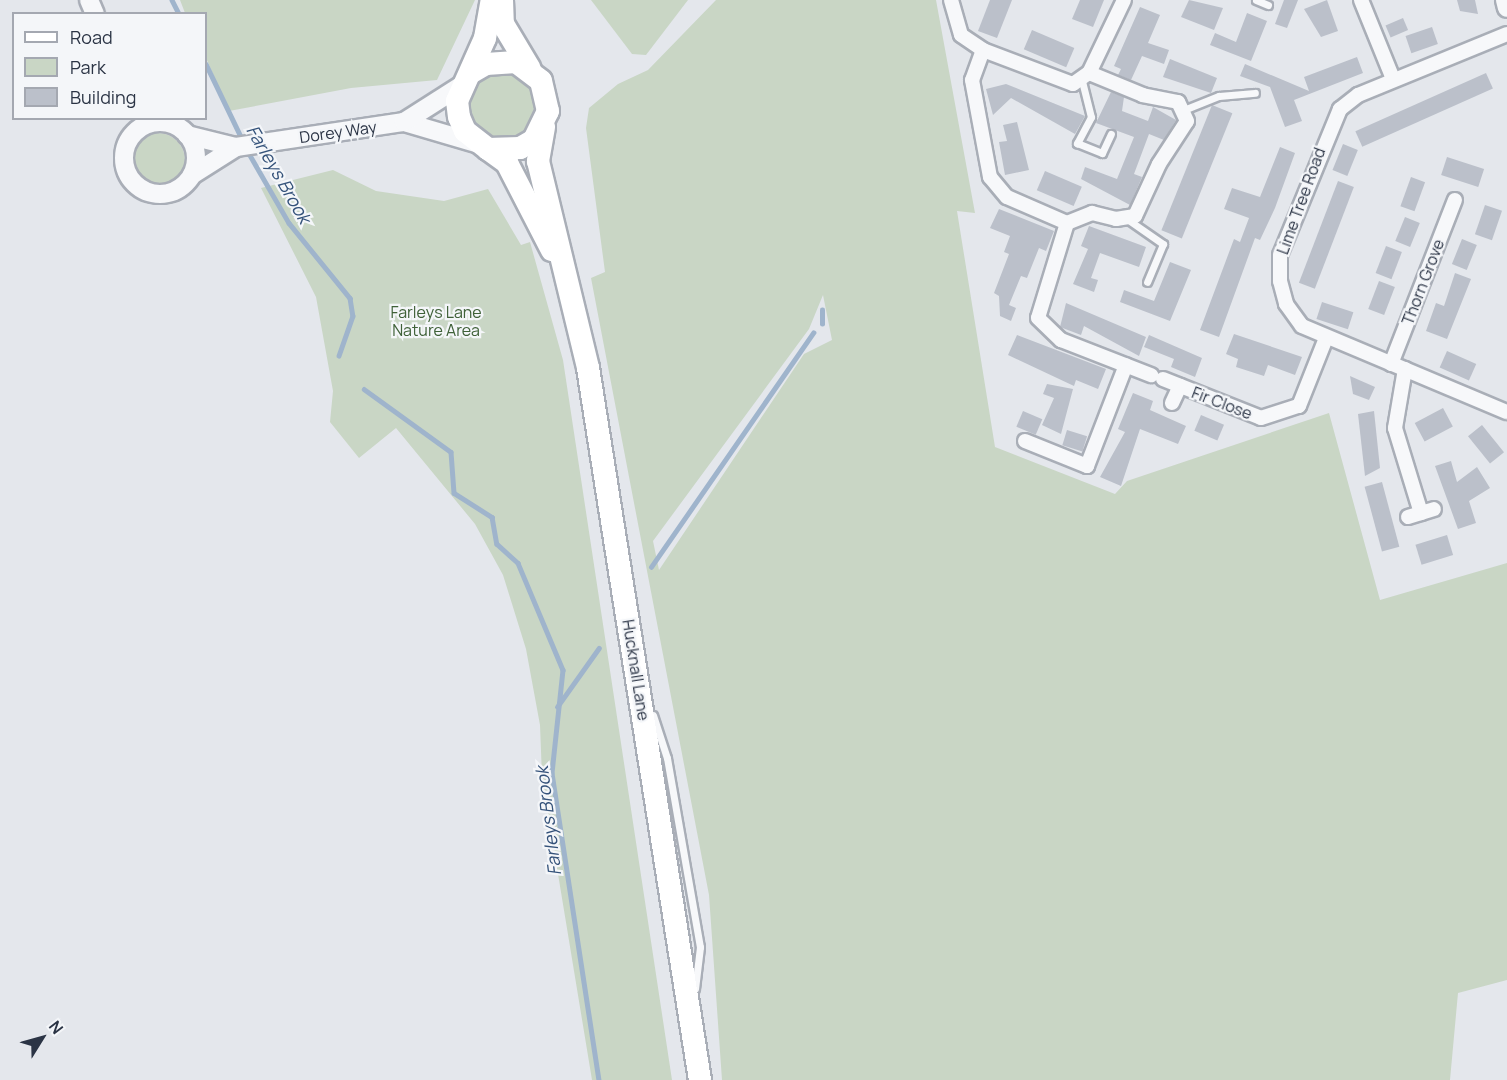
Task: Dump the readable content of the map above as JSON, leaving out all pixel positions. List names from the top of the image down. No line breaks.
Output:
{"streets":{"main road":["Hucknall Lane"],"street":["Dorey Way","Lime Tree Road","Thorn Grove","Fir Close"]},"crossings":[["Dorey Way","Hucknall Lane"],["Lime Tree Road","Thorn Grove"],["Lime Tree Road","Fir Close"]],"water":["Farleys Brook"],"parks":["Farleys Lane Nature Area"],"legend":["Road","Park","Building"],"north":"top right"}
